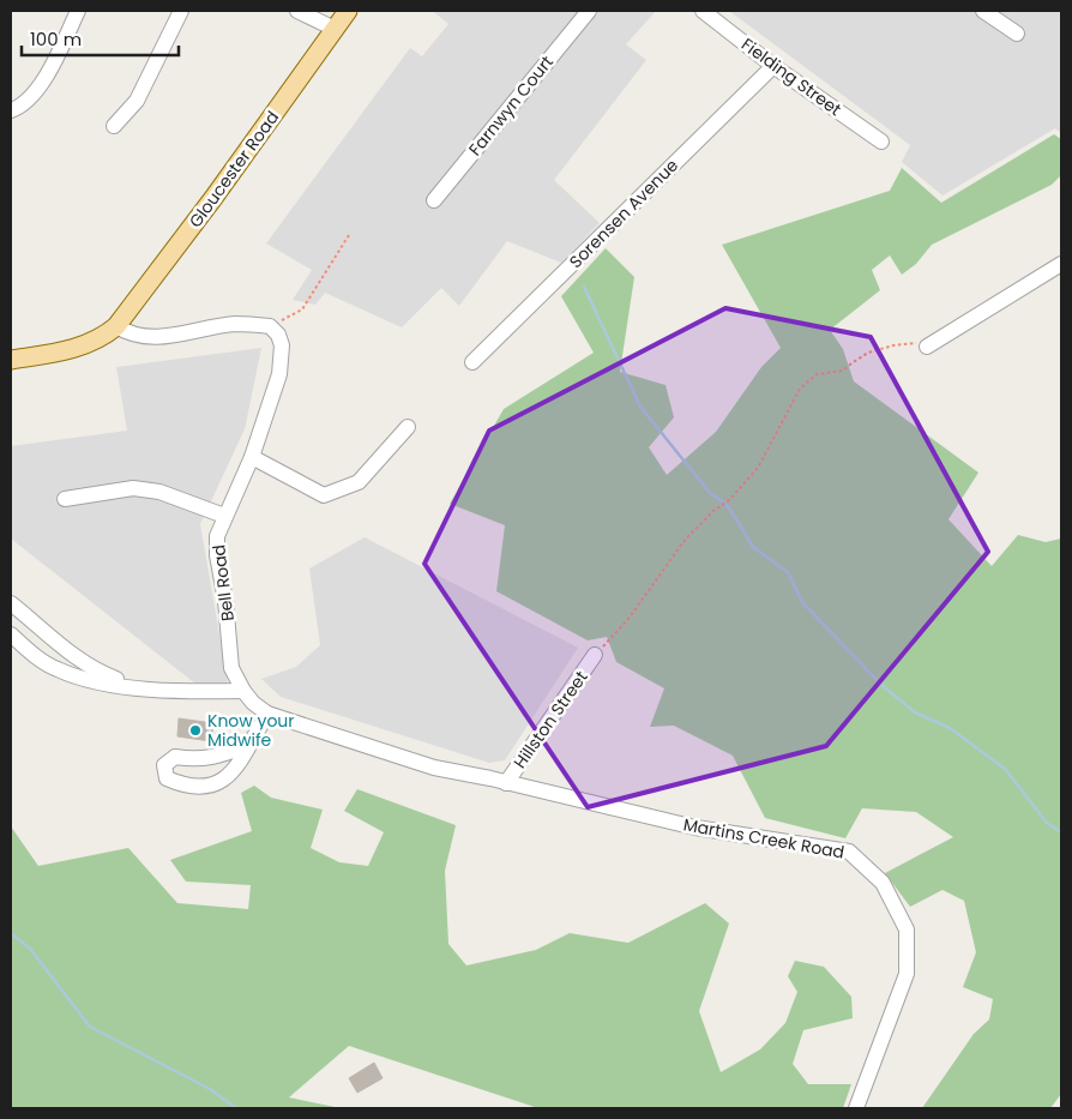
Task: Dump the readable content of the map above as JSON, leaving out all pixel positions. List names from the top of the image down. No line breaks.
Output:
{"streets":{"main road":["Gloucester Road"],"street":["Fielding Street","Farnwyn Court","Sorensen Avenue","Bell Road","Hillston Street","Martins Creek Road"]},"crossings":[["Fielding Street","Sorensen Avenue"],["Bell Road","Hillston Street"],["Bell Road","Martins Creek Road"],["Hillston Street","Martins Creek Road"]],"places":["Know your Midwife"],"scale_bar":"100 m"}
